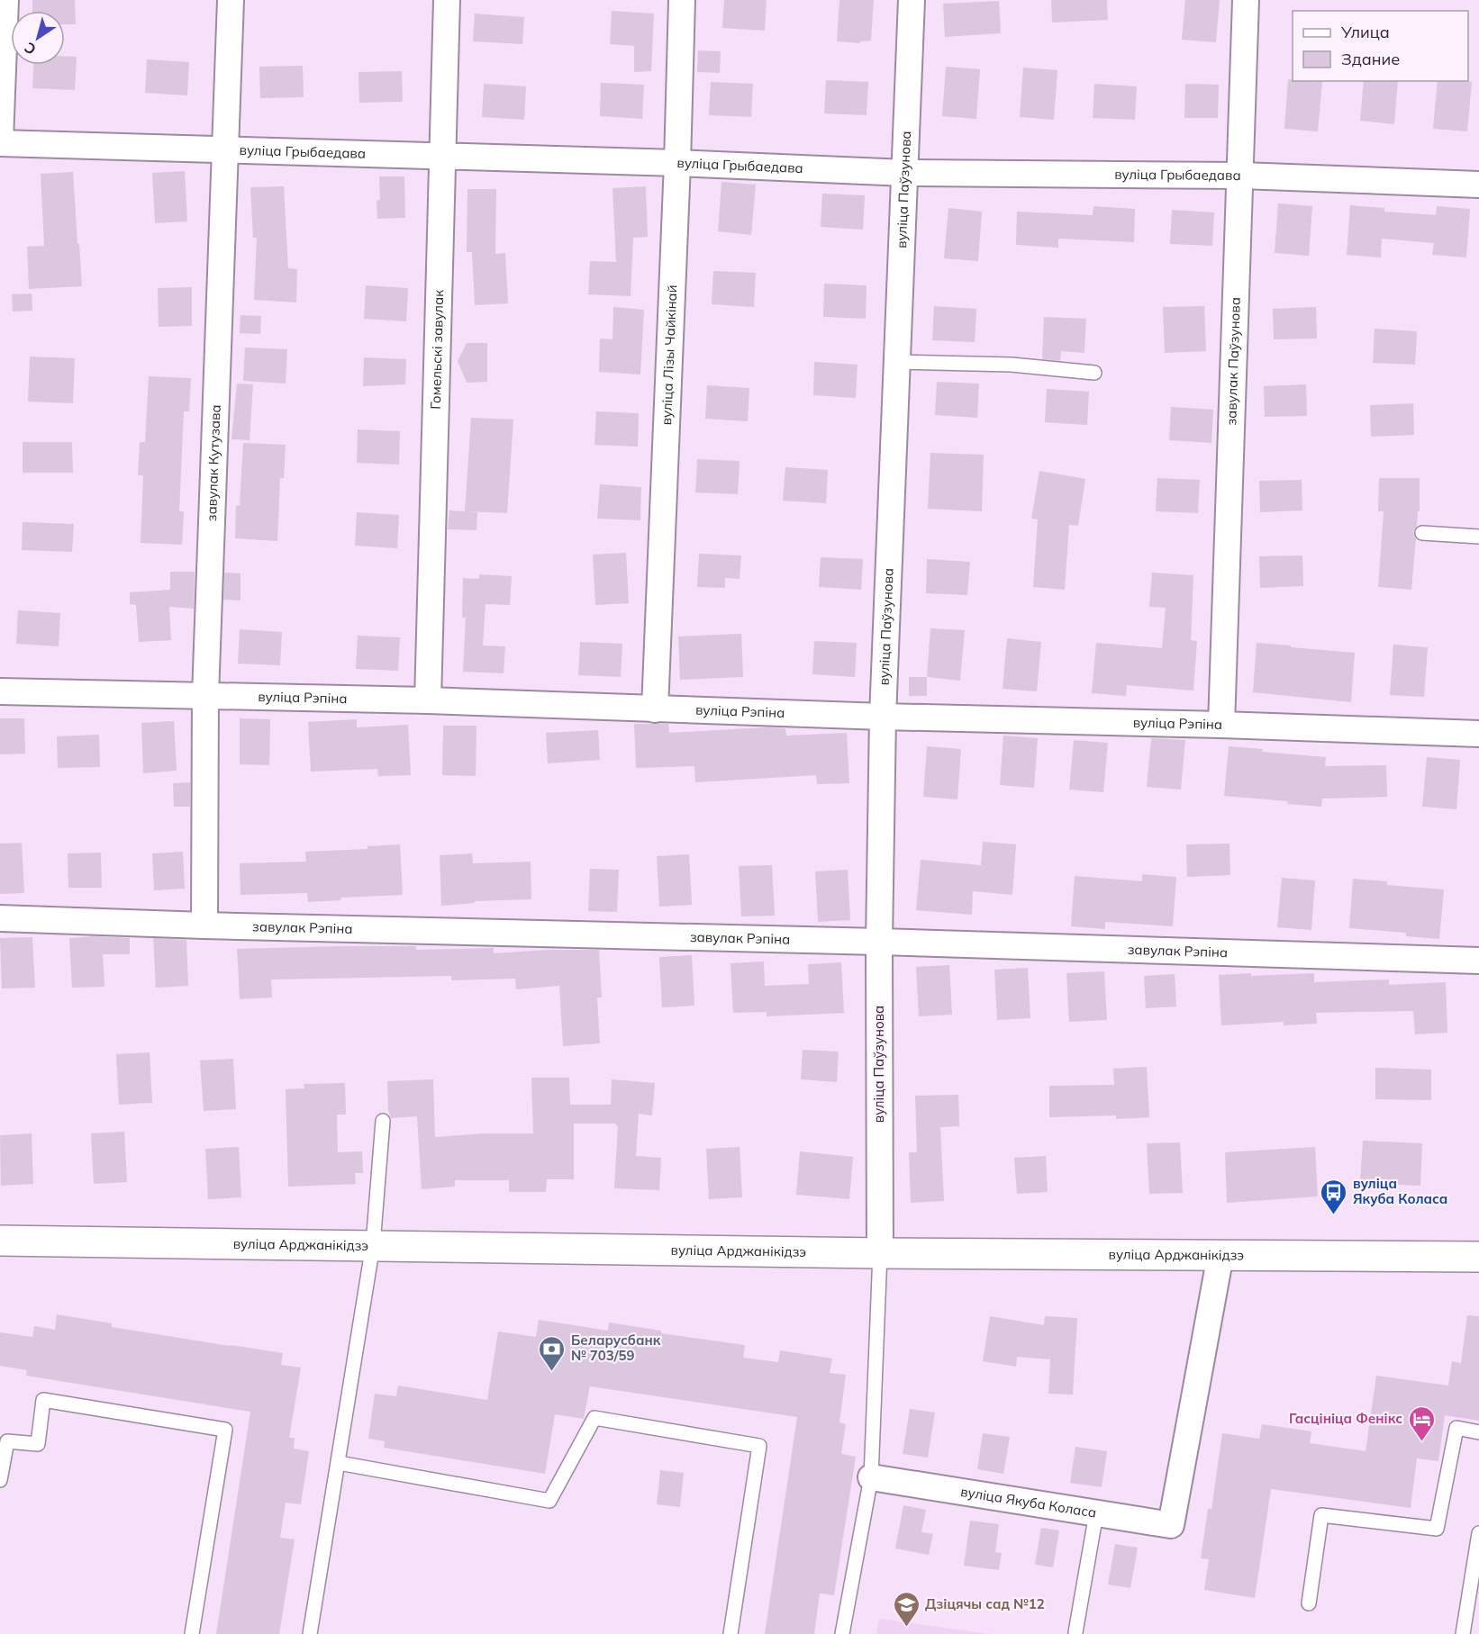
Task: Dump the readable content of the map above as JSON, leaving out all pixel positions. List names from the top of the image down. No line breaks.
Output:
{"streets":{"main road":["вуліца Арджанікідзэ"],"street":["вуліца Грыбаедава","вуліца Паўзунова","Гомельскі завулак","вуліца Лізы Чайкінай","завулак Паўзунова","завулак Кутузава","вуліца Рэпіна","завулак Рэпіна","вуліца Якуба Коласа"]},"crossings":[["вуліца Грыбаедава","вуліца Паўзунова"],["вуліца Грыбаедава","Гомельскі завулак"],["вуліца Грыбаедава","вуліца Лізы Чайкінай"],["вуліца Грыбаедава","завулак Паўзунова"],["вуліца Грыбаедава","завулак Кутузава"],["вуліца Паўзунова","вуліца Рэпіна"],["вуліца Паўзунова","завулак Рэпіна"],["вуліца Паўзунова","вуліца Арджанікідзэ"],["Гомельскі завулак","вуліца Рэпіна"],["вуліца Лізы Чайкінай","вуліца Рэпіна"],["завулак Паўзунова","вуліца Рэпіна"],["завулак Кутузава","вуліца Рэпіна"],["завулак Кутузава","завулак Рэпіна"],["вуліца Арджанікідзэ","вуліца Якуба Коласа"]],"places":{"bus stop":["вуліца Якуба Коласа"],"bank":["Беларусбанк № 703/59"],"hotel":["Гасцініца Фенікс"],"school or university":["Дзіцячы сад №12"]},"legend":["Улица","Здание"],"north":"bottom left"}
